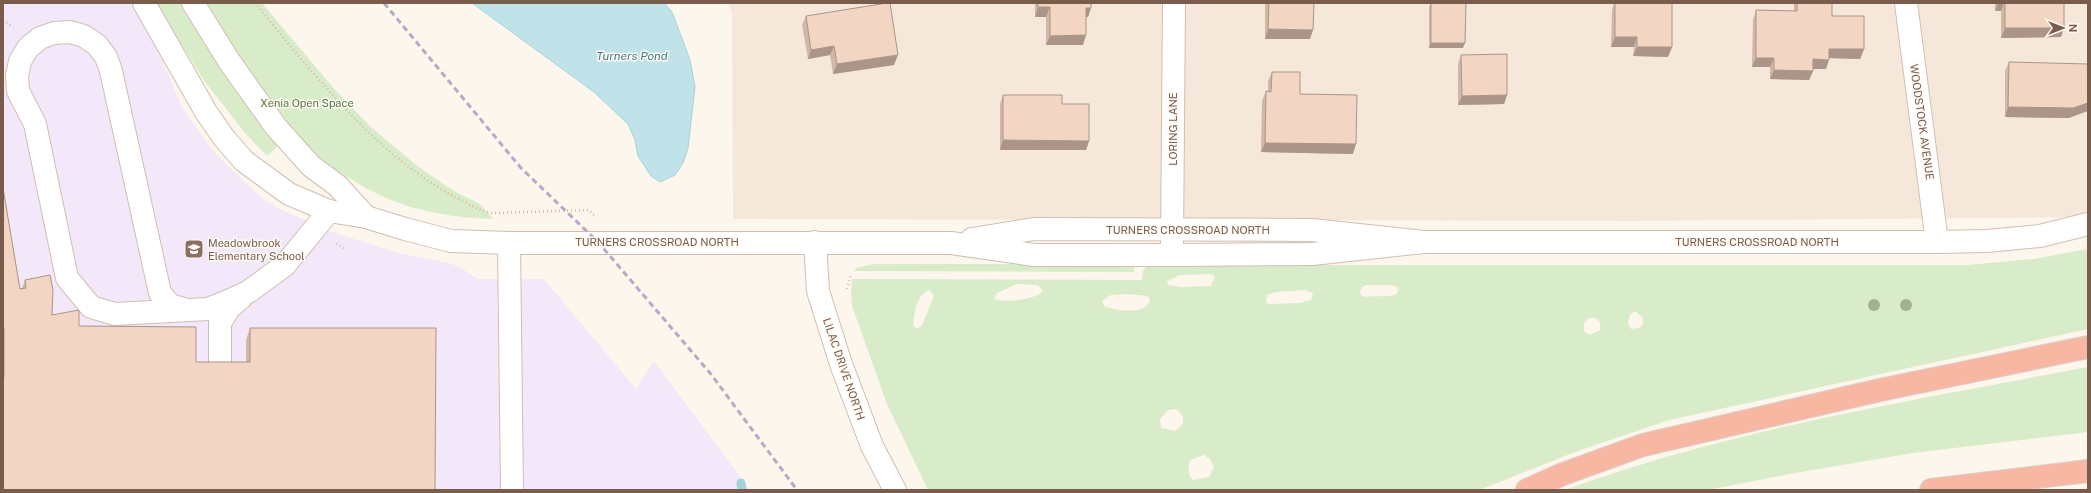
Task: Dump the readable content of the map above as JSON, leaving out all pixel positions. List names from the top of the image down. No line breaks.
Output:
{"streets":{"street":["WOODSTOCK AVENUE","LORING LANE","TURNERS CROSSROAD NORTH","LILAC DRIVE NORTH"]},"crossings":[["WOODSTOCK AVENUE","TURNERS CROSSROAD NORTH"],["LORING LANE","TURNERS CROSSROAD NORTH"],["TURNERS CROSSROAD NORTH","LILAC DRIVE NORTH"]],"water":["Turners Pond"],"parks":["Xenia Open Space"],"places":{"school or university":["Meadowbrook Elementary School"]},"north":"right"}
